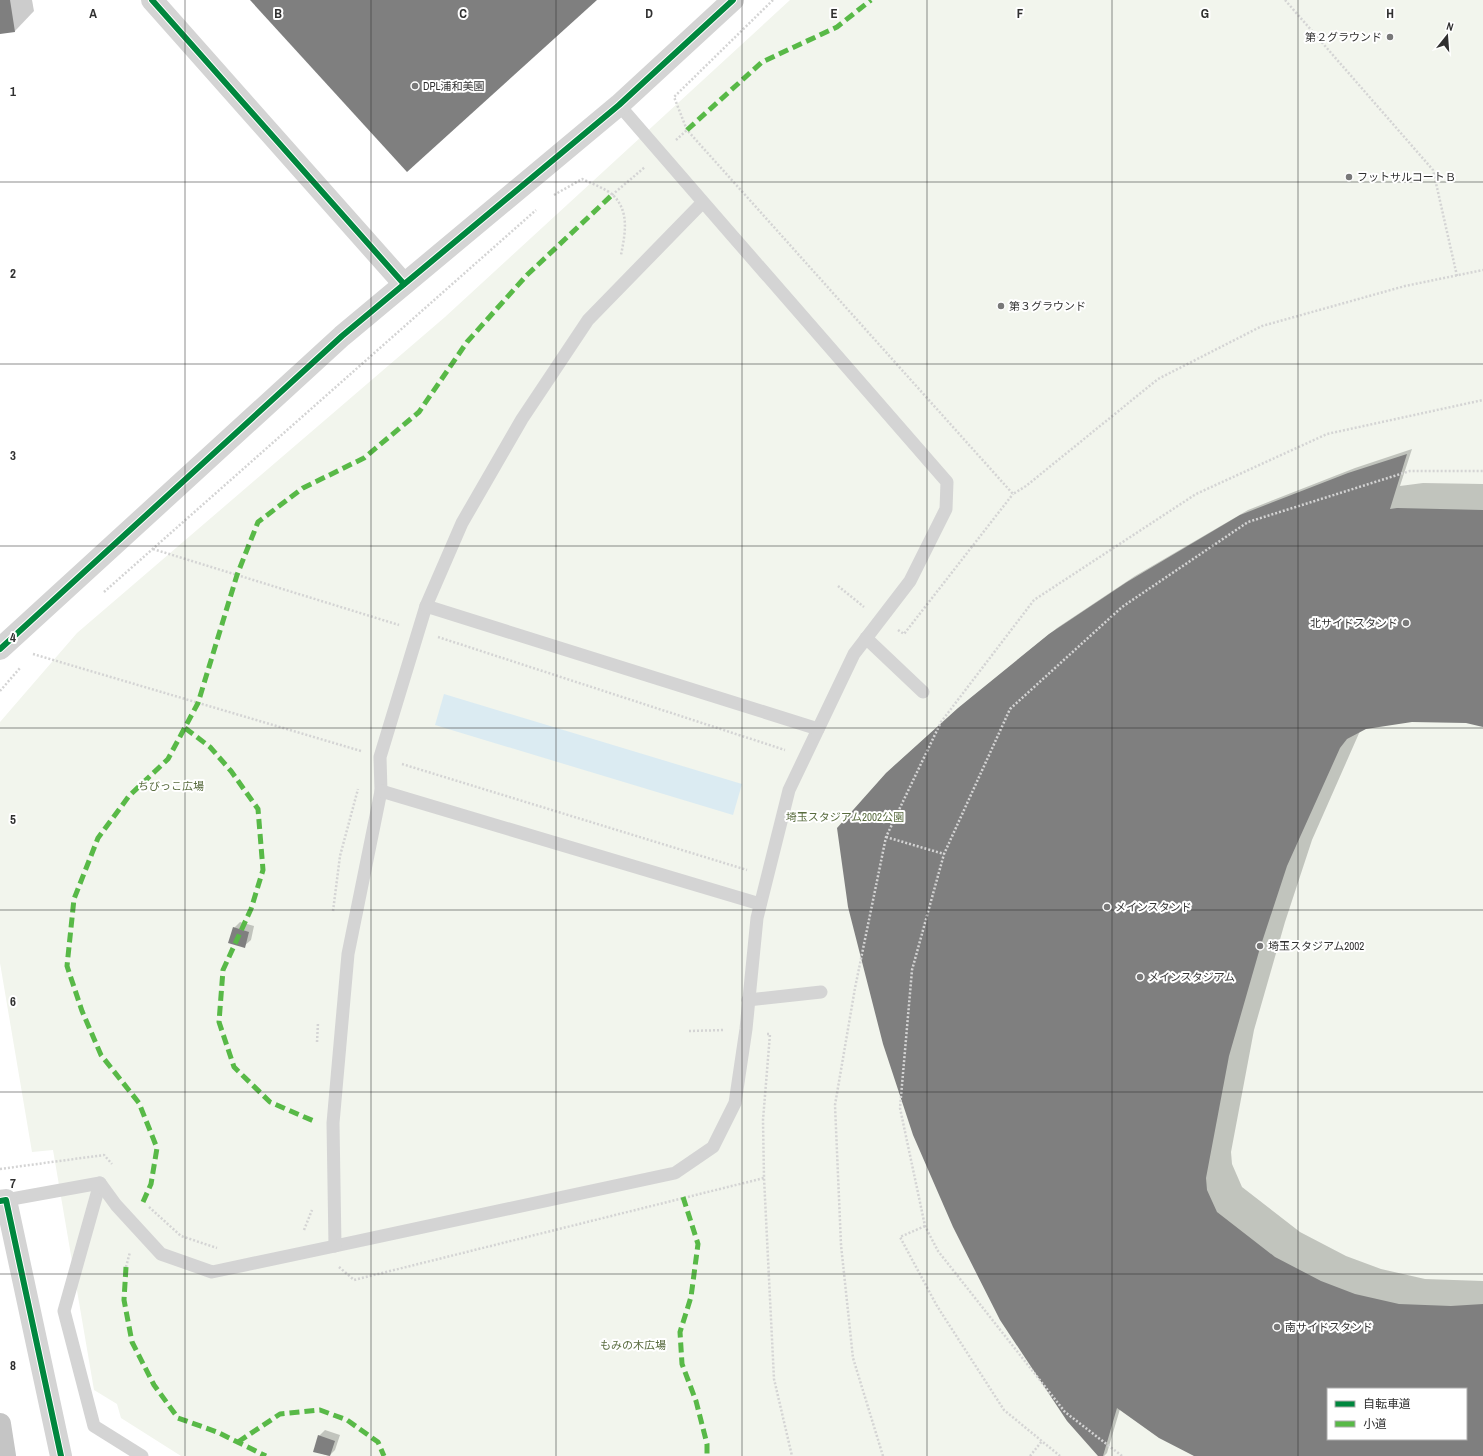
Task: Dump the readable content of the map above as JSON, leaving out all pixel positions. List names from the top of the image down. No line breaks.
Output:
{"parks":["ちびっこ広場","埼玉スタジアム2002公園","もみの木広場"],"places":["第２グラウンド","DPL浦和美園","フットサルコートＢ","第３グラウンド","北サイドスタンド","メインスタンド","埼玉スタジアム2002","メインスタジアム","南サイドスタンド"],"legend":["自転車道","小道"],"north":"top","grid":{"columns":["A","B","C","D","E","F","G","H"],"rows":["1","2","3","4","5","6","7","8"]}}
